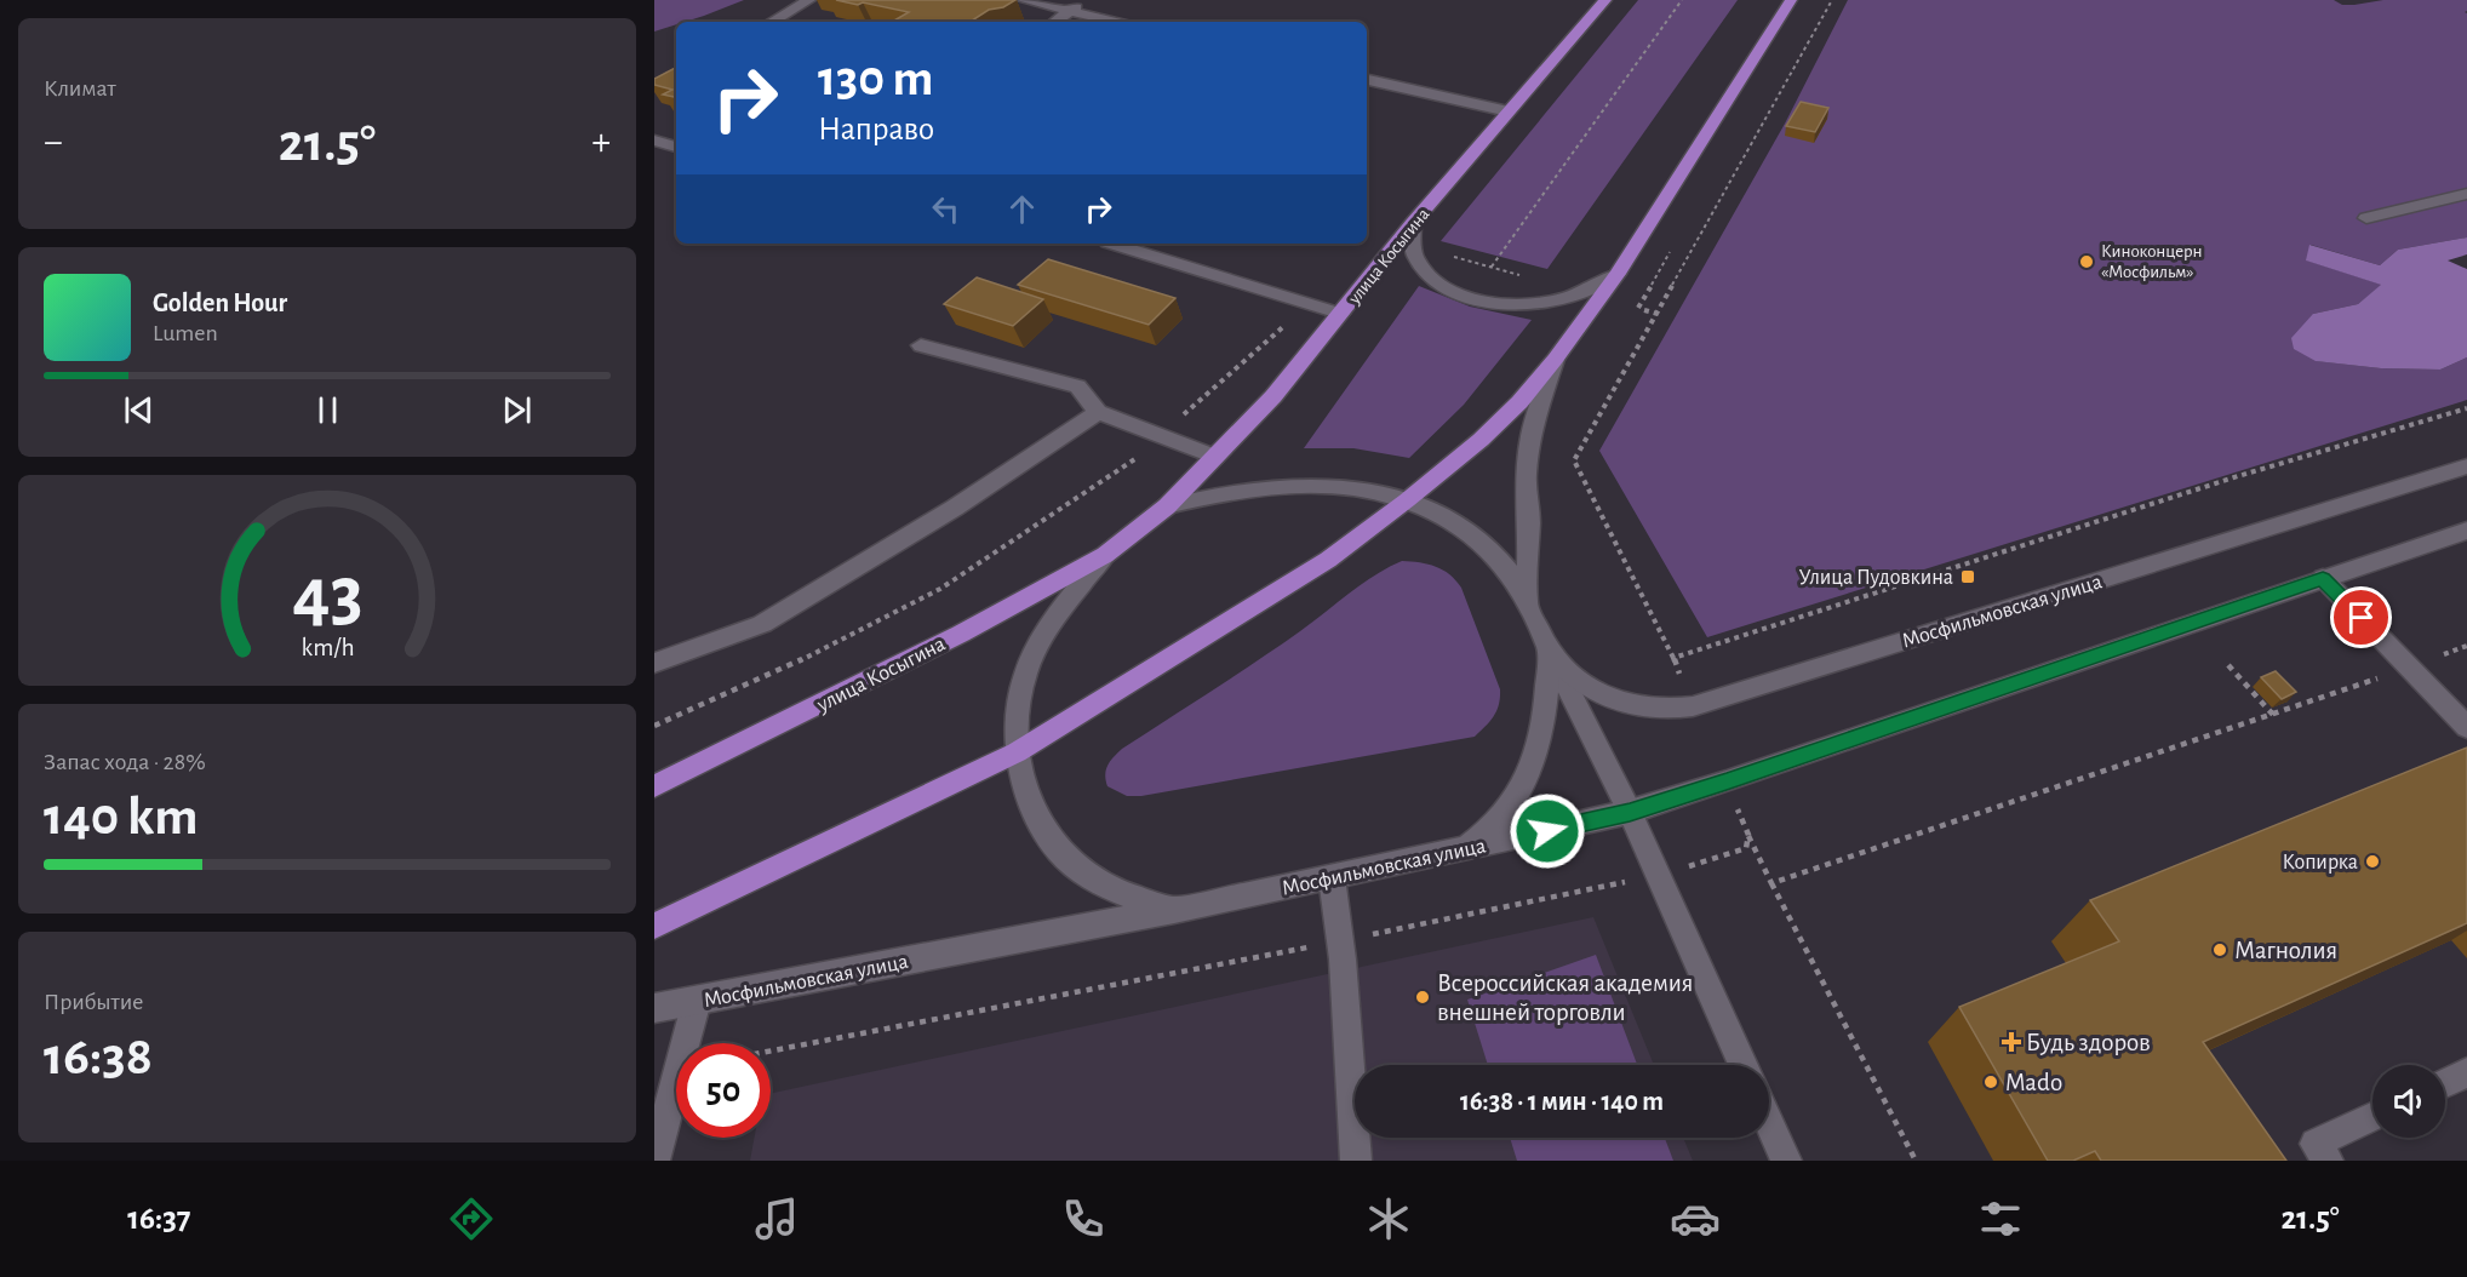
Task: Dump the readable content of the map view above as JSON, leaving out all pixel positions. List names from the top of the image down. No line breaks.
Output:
{"streets":{"main road":["улица Косыгина","Мосфильмовская улица"]},"crossings":[["улица Косыгина","Мосфильмовская улица"]],"places":{"other":["Киноконцерн «Мосфильм»","Копирка","Магнолия","Всероссийская академия внешней торговли","Mado"],"transit":["Улица Пудовкина"],"health":["Будь здоров"]},"page":{"tile":["Климат",["Запас хода · 28%","140 km"],["Прибытие","16:38"]],"turn":["130 m","Направо"],"heat":["−","21.5°","+"],"song":["Golden Hour","Lumen"],"limit":"50","trip":"16:38 · 1 мин · 140 m","tabs":["16:37","21.5°"],"gauge":["43","km/h"]}}
